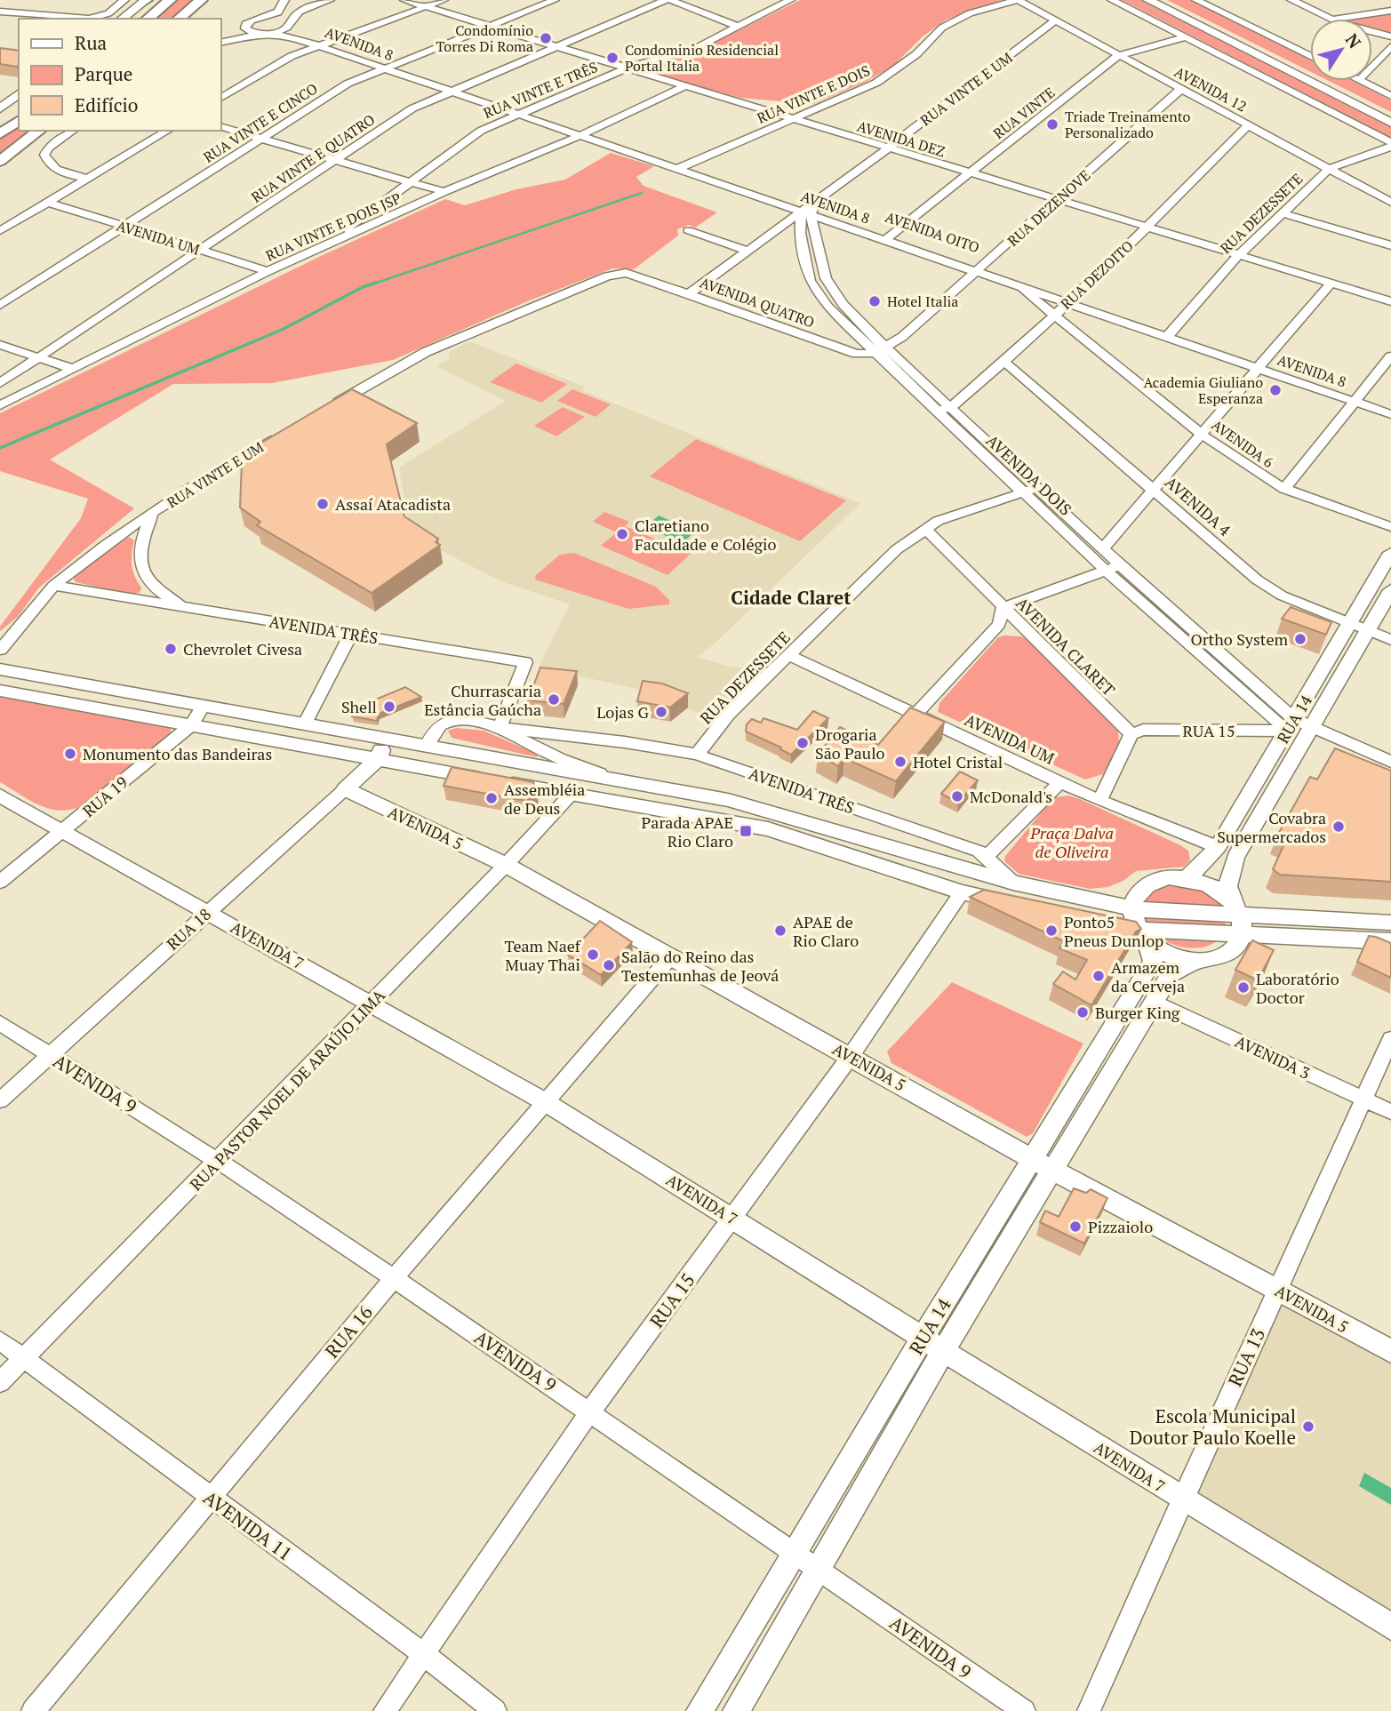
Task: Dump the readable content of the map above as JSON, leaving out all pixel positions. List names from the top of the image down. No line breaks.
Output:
{"streets":{"main road":["RUA 14","AVENIDA 5","RUA 18","AVENIDA 7"],"street":["AVENIDA 8","RUA VINTE E UM","AVENIDA 12","RUA VINTE E TRÊS","RUA VINTE E DOIS","RUA VINTE","RUA VINTE E CINCO","AVENIDA DEZ","RUA VINTE E QUATRO","RUA DEZENOVE","RUA DEZESSETE","RUA VINTE E DOIS JSP","AVENIDA OITO","AVENIDA UM","RUA DEZOITO","AVENIDA QUATRO","AVENIDA 6","AVENIDA DOIS","AVENIDA 4","AVENIDA TRÊS","AVENIDA CLARET","RUA 15","RUA 19","AVENIDA 3","AVENIDA 9","RUA PASTOR NOEL DE ARAÚJO LIMA","RUA 16","RUA 13","AVENIDA 11"]},"crossings":[["AVENIDA 8","RUA VINTE E UM"],["AVENIDA 8","RUA VINTE E TRÊS"],["AVENIDA 8","RUA VINTE E DOIS"],["AVENIDA 8","RUA VINTE"],["AVENIDA 8","RUA VINTE E CINCO"],["AVENIDA 8","RUA VINTE E QUATRO"],["AVENIDA 8","RUA DEZENOVE"],["AVENIDA 8","RUA DEZESSETE"],["AVENIDA 8","RUA VINTE E DOIS JSP"],["AVENIDA 8","AVENIDA OITO"],["AVENIDA 8","RUA DEZOITO"],["AVENIDA 8","AVENIDA 6"],["AVENIDA 8","AVENIDA DOIS"],["RUA VINTE E UM","AVENIDA 12"],["RUA VINTE E UM","AVENIDA DEZ"],["RUA VINTE E UM","AVENIDA QUATRO"],["RUA VINTE E UM","AVENIDA DOIS"],["RUA VINTE E UM","AVENIDA TRÊS"],["AVENIDA 12","RUA VINTE E DOIS"],["AVENIDA 12","RUA VINTE"],["AVENIDA 12","RUA DEZENOVE"],["AVENIDA 12","RUA DEZESSETE"],["AVENIDA 12","RUA DEZOITO"],["RUA VINTE E TRÊS","AVENIDA DEZ"],["RUA VINTE E TRÊS","RUA VINTE E DOIS JSP"],["RUA VINTE E DOIS","AVENIDA DEZ"],["RUA VINTE","AVENIDA DEZ"],["RUA VINTE E CINCO","AVENIDA DEZ"],["RUA VINTE E CINCO","AVENIDA UM"],["AVENIDA DEZ","RUA VINTE E QUATRO"],["AVENIDA DEZ","RUA DEZENOVE"],["AVENIDA DEZ","RUA DEZESSETE"],["AVENIDA DEZ","RUA VINTE E DOIS JSP"],["AVENIDA DEZ","RUA DEZOITO"],["RUA VINTE E QUATRO","AVENIDA UM"],["RUA DEZENOVE","AVENIDA OITO"],["RUA DEZENOVE","AVENIDA QUATRO"],["RUA DEZENOVE","AVENIDA DOIS"],["RUA DEZESSETE","AVENIDA OITO"],["RUA DEZESSETE","AVENIDA UM"],["RUA DEZESSETE","AVENIDA DOIS"],["RUA DEZESSETE","AVENIDA TRÊS"],["RUA DEZESSETE","AVENIDA CLARET"],["RUA VINTE E DOIS JSP","AVENIDA UM"],["AVENIDA OITO","RUA DEZOITO"],["AVENIDA UM","RUA 14"],["RUA DEZOITO","AVENIDA 6"],["RUA DEZOITO","AVENIDA DOIS"],["RUA DEZOITO","AVENIDA 4"],["AVENIDA QUATRO","AVENIDA DOIS"],["AVENIDA DOIS","RUA 14"],["AVENIDA DOIS","RUA 15"],["AVENIDA 4","RUA 14"],["AVENIDA CLARET","RUA 15"],["RUA 14","RUA 15"],["RUA 14","AVENIDA 5"],["RUA 14","AVENIDA 7"],["RUA 14","AVENIDA 3"],["RUA 14","AVENIDA 9"],["RUA 15","AVENIDA 5"],["RUA 15","AVENIDA 7"],["RUA 15","AVENIDA 9"],["RUA 15","AVENIDA 11"],["RUA 19","AVENIDA 7"],["AVENIDA 5","RUA 18"],["AVENIDA 5","RUA PASTOR NOEL DE ARAÚJO LIMA"],["AVENIDA 5","RUA 16"],["AVENIDA 5","RUA 13"],["RUA 18","AVENIDA 7"],["RUA 18","AVENIDA 9"],["AVENIDA 7","RUA PASTOR NOEL DE ARAÚJO LIMA"],["AVENIDA 7","RUA 16"],["AVENIDA 7","RUA 13"],["AVENIDA 3","RUA 13"],["AVENIDA 9","RUA PASTOR NOEL DE ARAÚJO LIMA"],["AVENIDA 9","RUA 16"],["RUA PASTOR NOEL DE ARAÚJO LIMA","AVENIDA 11"],["RUA 16","AVENIDA 11"]],"districts":["Cidade Claret"],"parks":["Praça Dalva de Oliveira"],"places":{"other":["Condomínio Torres Di Roma","Condominio Residencial Portal Italia","Triade Treinamento Personalizado","Hotel Italia","Academia Giuliano Esperanza","Assaí Atacadista","Claretiano Faculdade e Colégio","Ortho System","Chevrolet Civesa","Churrascaria Estância Gaúcha","Shell","Lojas G","Drogaria São Paulo","Monumento das Bandeiras","Hotel Cristal","McDonald's","Assembléia de Deus","Covabra Supermercados","APAE de Rio Claro","Ponto5 Pneus Dunlop","Team Naef Muay Thai","Salão do Reino das Testemunhas de Jeová","Armazem da Cerveja","Laboratório Doctor","Burger King","Pizzaiolo","Escola Municipal Doutor Paulo Koelle"],"transit":["Parada APAE Rio Claro"]},"legend":["Rua","Parque","Edifício"],"north":"top right"}
